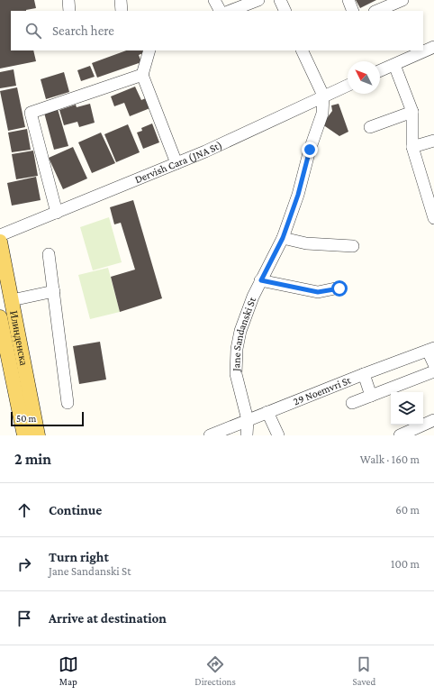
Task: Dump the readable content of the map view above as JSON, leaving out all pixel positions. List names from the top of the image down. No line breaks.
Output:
{"streets":{"main road":["Илинденска"],"street":["Dervish Cara (JNA St)","Jane Sandanski St","29 Noemvri St"]},"crossings":[["Dervish Cara (JNA St)","Jane Sandanski St"],["Jane Sandanski St","29 Noemvri St"]],"scale_bar":"50 m","north":"top left","page":{"search":"Search here","scale":"50 m","heading":["2 min","Walk · 160 m"],"list":[["Continue","60 m"],["Turn right","Jane Sandanski St","100 m"],"Arrive at destination"],"nav":["Map","Directions","Saved"]}}
